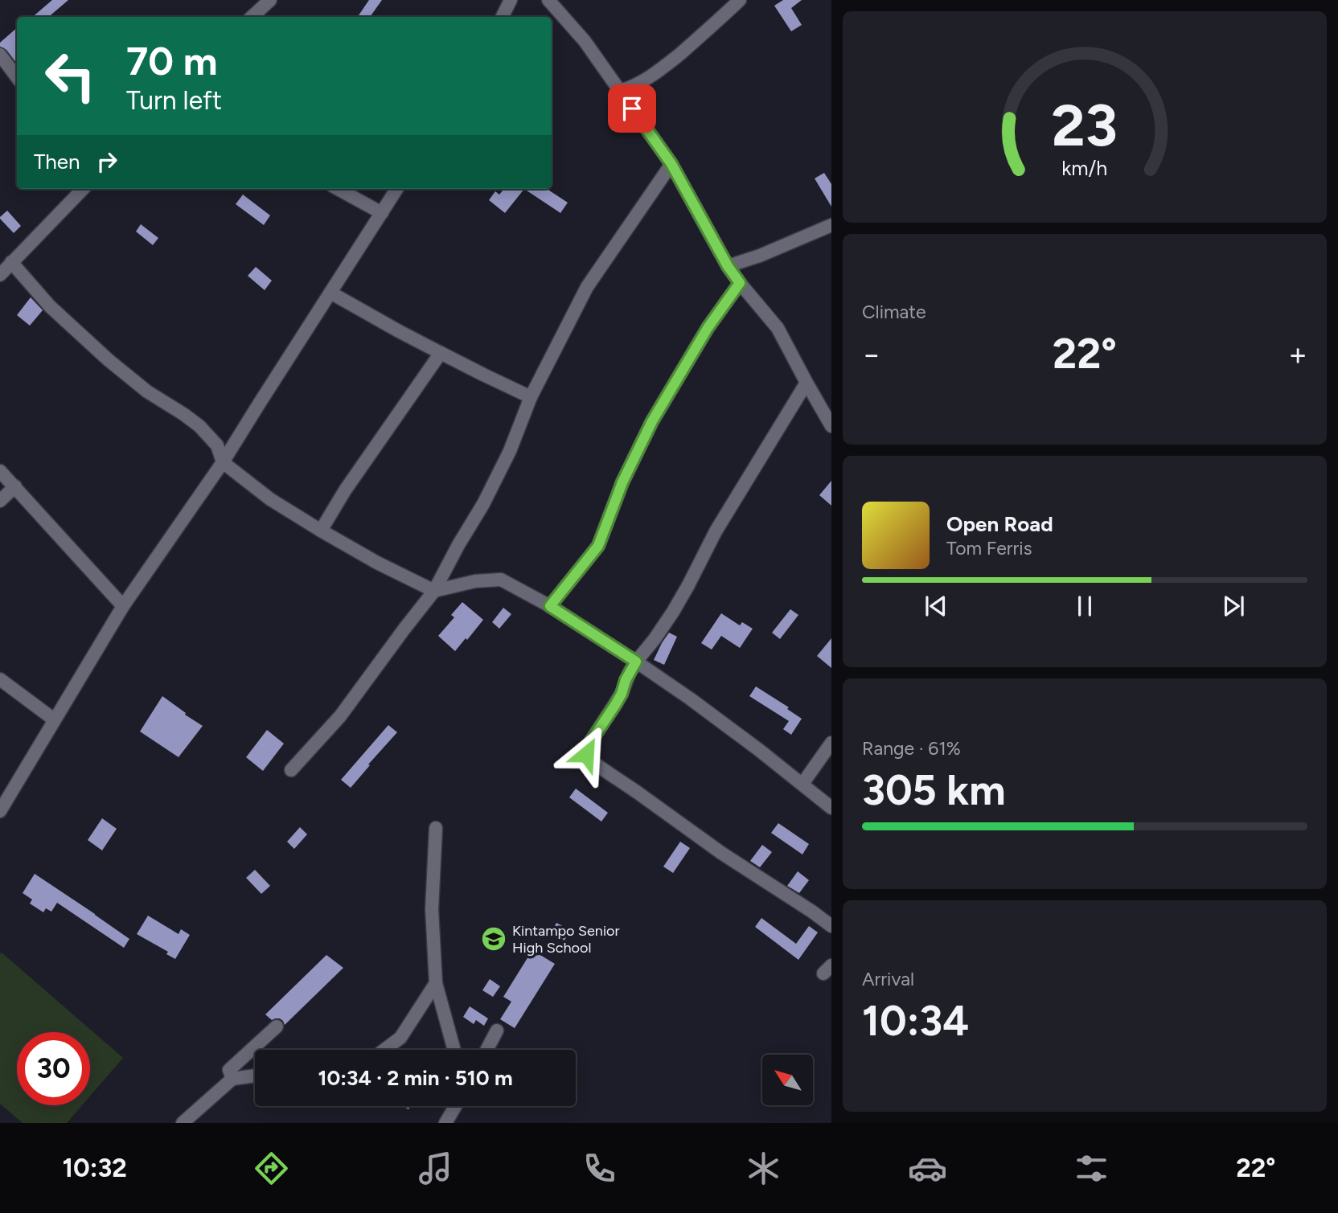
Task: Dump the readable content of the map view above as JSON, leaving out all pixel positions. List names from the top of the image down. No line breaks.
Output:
{"places":{"school or university":["Kintampo Senior High School"]},"north":"top left","page":{"turn":["70 m","Turn left"],"then":"Then","tile":["Climate",["Range · 61%","305 km"],["Arrival","10:34"]],"heat":["−","22°","+"],"song":["Open Road","Tom Ferris"],"limit":"30","trip":"10:34 · 2 min · 510 m","tabs":["10:32","22°"],"gauge":["23","km/h"]}}
